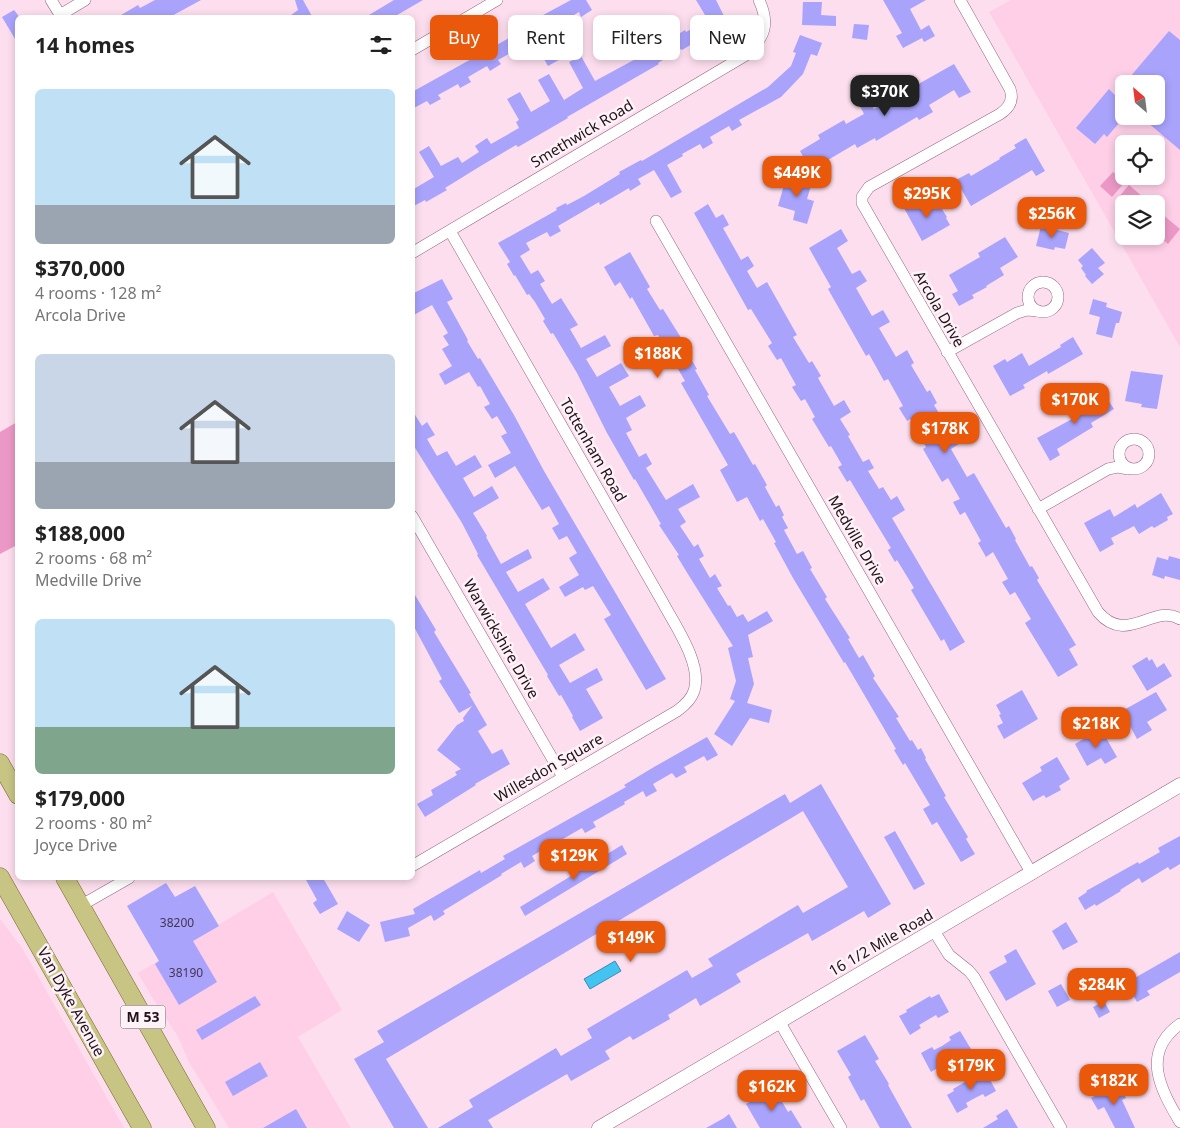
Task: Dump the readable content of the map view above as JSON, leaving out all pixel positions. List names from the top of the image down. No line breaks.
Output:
{"streets":{"main road":["Van Dyke Avenue","M 53"],"street":["Smethwick Road","Arcola Drive","Tottenham Road","Medville Drive","Warwickshire Drive","Willesdon Square","16 1/2 Mile Road"]},"crossings":[["Smethwick Road","Tottenham Road"],["Tottenham Road","Willesdon Square"],["Medville Drive","16 1/2 Mile Road"],["Warwickshire Drive","Willesdon Square"]],"house_numbers":["38200","38190"],"north":"top left","page":{"chip":["Buy","Rent","Filters","New"],"heading":"14 homes","price":["$370K","$449K","$295K","$256K","$188K","$170K","$178K","$218K","$129K","$149K","$284K","$179K","$182K","$162K"],"list":[{"name":"$370,000","note":"4 rooms · 128 m² · Arcola Drive"},{"name":"$188,000","note":"2 rooms · 68 m² · Medville Drive"},{"name":"$179,000","note":"2 rooms · 80 m² · Joyce Drive"}]}}
